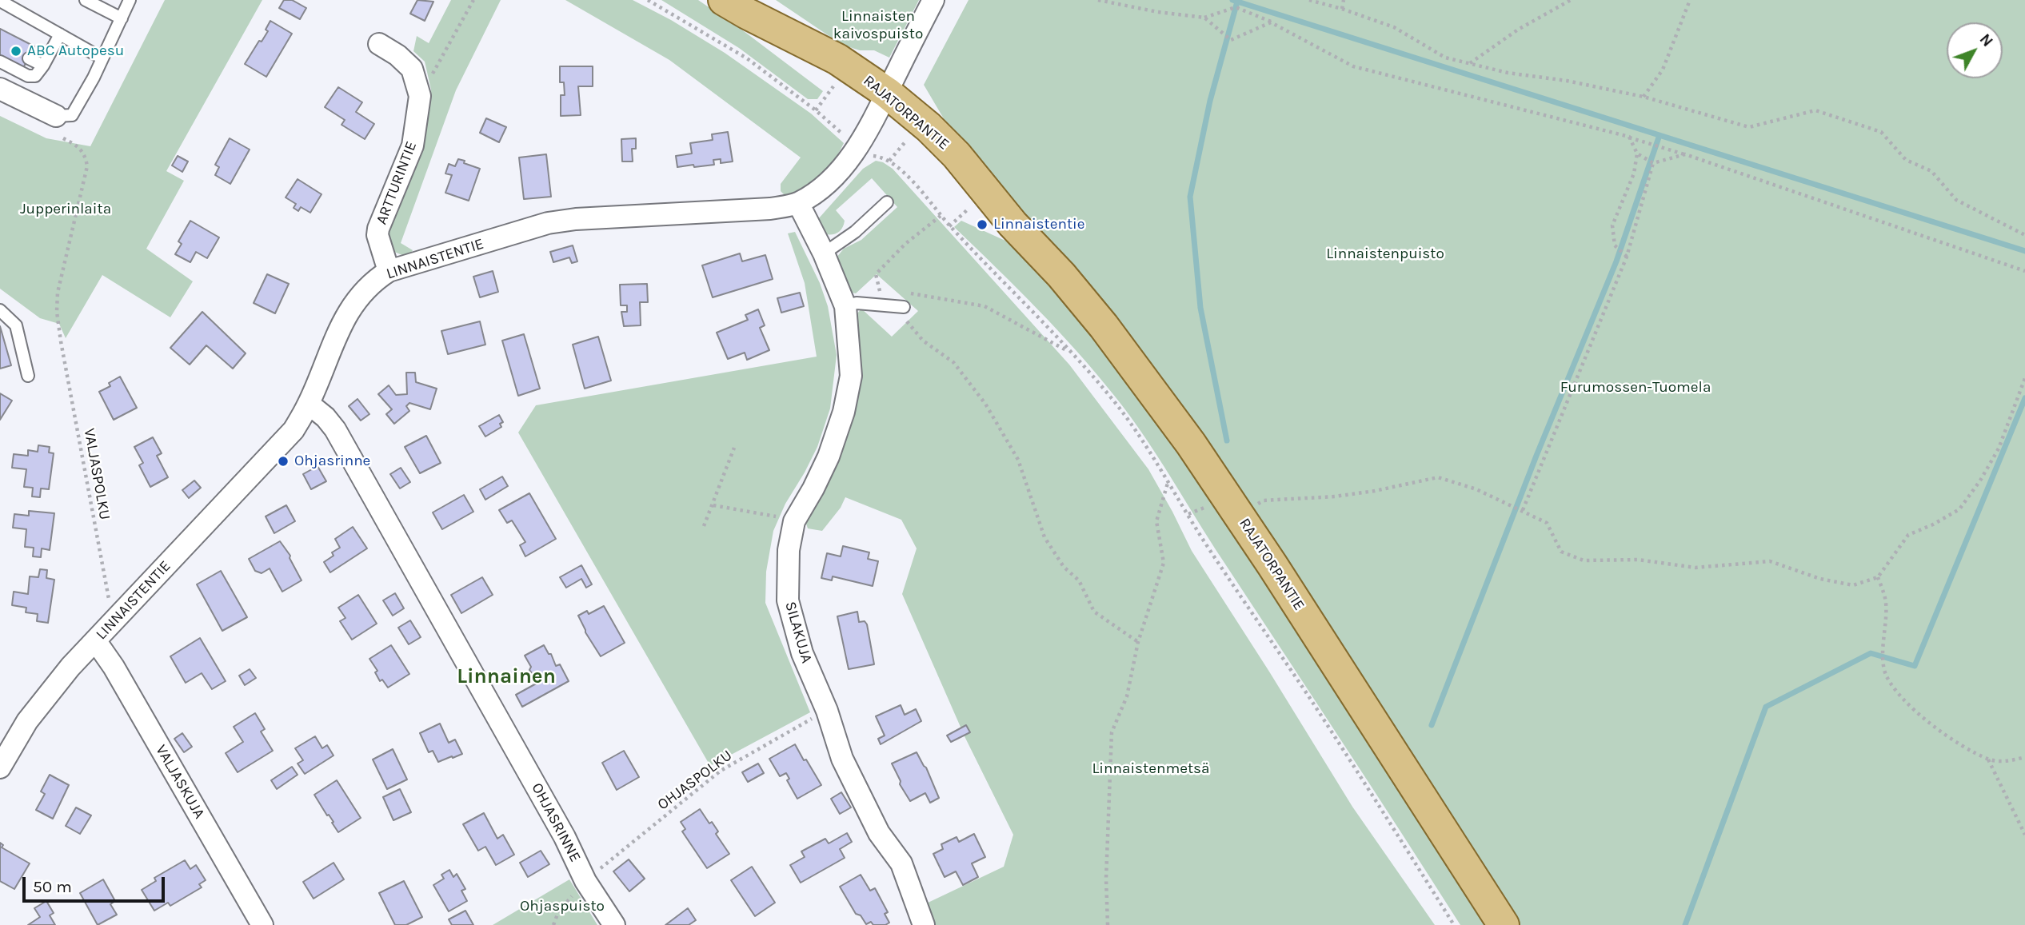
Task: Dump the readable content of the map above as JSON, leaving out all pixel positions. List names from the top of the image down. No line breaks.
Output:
{"streets":{"main road":["RAJATORPANTIE"],"street":["ARTTURINTIE","LINNAISTENTIE","SILAKUJA","VALJASKUJA","OHJASRINNE"],"path":["VALJASPOLKU","OHJASPOLKU"]},"crossings":[["RAJATORPANTIE","LINNAISTENTIE"],["ARTTURINTIE","LINNAISTENTIE"],["LINNAISTENTIE","SILAKUJA"],["LINNAISTENTIE","VALJASKUJA"],["LINNAISTENTIE","OHJASRINNE"],["SILAKUJA","OHJASPOLKU"],["OHJASPOLKU","OHJASRINNE"]],"districts":["Linnainen"],"parks":["Linnaisten kaivospuisto","Jupperinlaita","Linnaistenpuisto","Furumossen-Tuomela","Linnaistenmetsä","Ohjaspuisto"],"places":["ABC Autopesu","Linnaistentie","Ohjasrinne"],"scale_bar":"50 m","north":"top right"}
